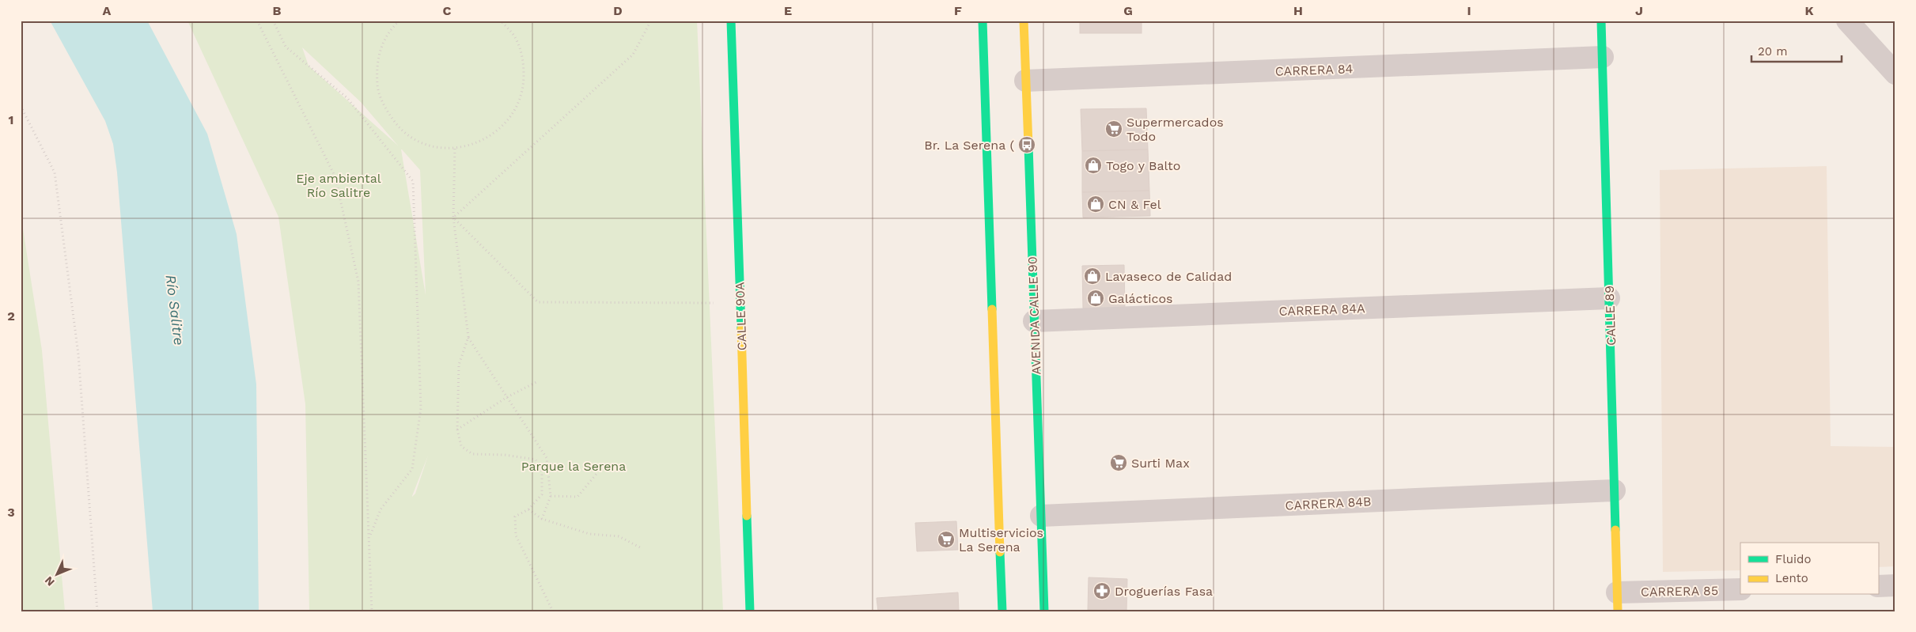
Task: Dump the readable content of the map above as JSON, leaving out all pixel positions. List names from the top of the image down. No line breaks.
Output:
{"streets":{"main road":["AVENIDA CALLE 90","CALLE 89","CALLE 90A"],"street":["CARRERA 84","CARRERA 84A","CARRERA 84B","CARRERA 85"]},"crossings":[["CARRERA 84","AVENIDA CALLE 90"],["CARRERA 84","CALLE 89"],["CARRERA 84A","AVENIDA CALLE 90"],["CARRERA 84A","CALLE 89"],["AVENIDA CALLE 90","CARRERA 84B"],["CALLE 89","CARRERA 84B"],["CALLE 89","CARRERA 85"]],"water":["Río Salitre"],"parks":["Eje ambiental Río Salitre","Parque la Serena"],"places":{"supermarket":["Supermercados Todo","Surti Max","Multiservicios La Serena"],"bus stop":["Br. La Serena ("],"shop":["Togo y Balto","CN & Fel","Lavaseco de Calidad","Galácticos"],"pharmacy":["Droguerías Fasa"]},"legend":["Fluido","Lento"],"scale_bar":"20 m","north":"bottom left","grid":{"columns":["A","B","C","D","E","F","G","H","I","J","K"],"rows":["1","2","3"]}}
